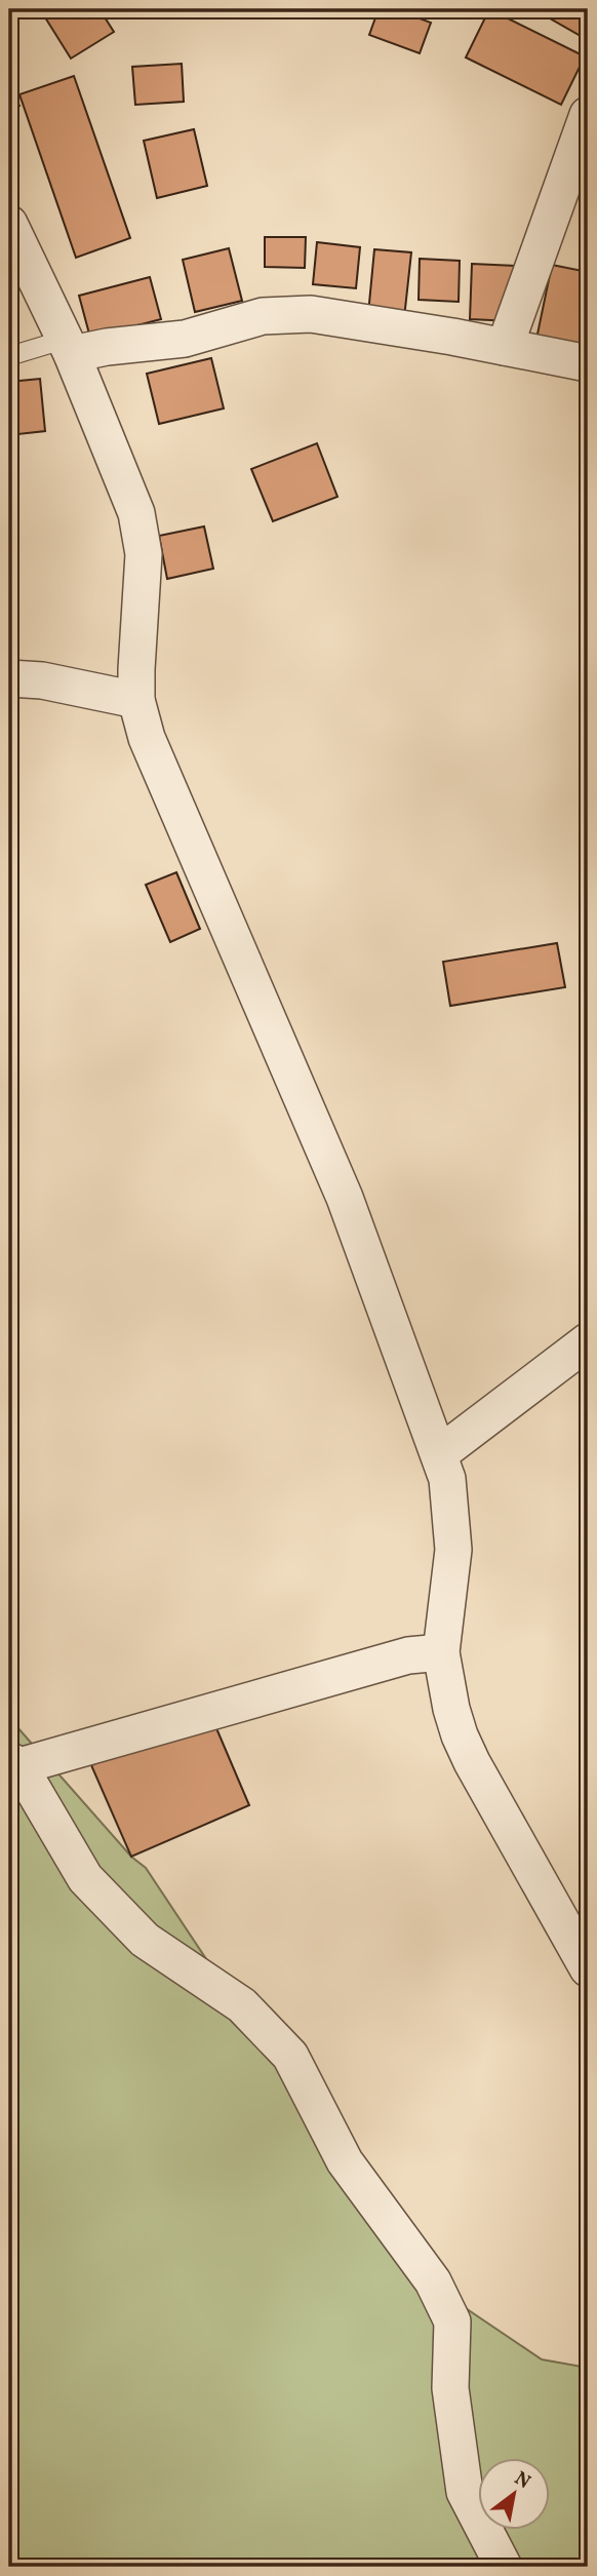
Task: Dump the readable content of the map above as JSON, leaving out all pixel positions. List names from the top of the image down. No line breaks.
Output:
{"north":"top right"}
